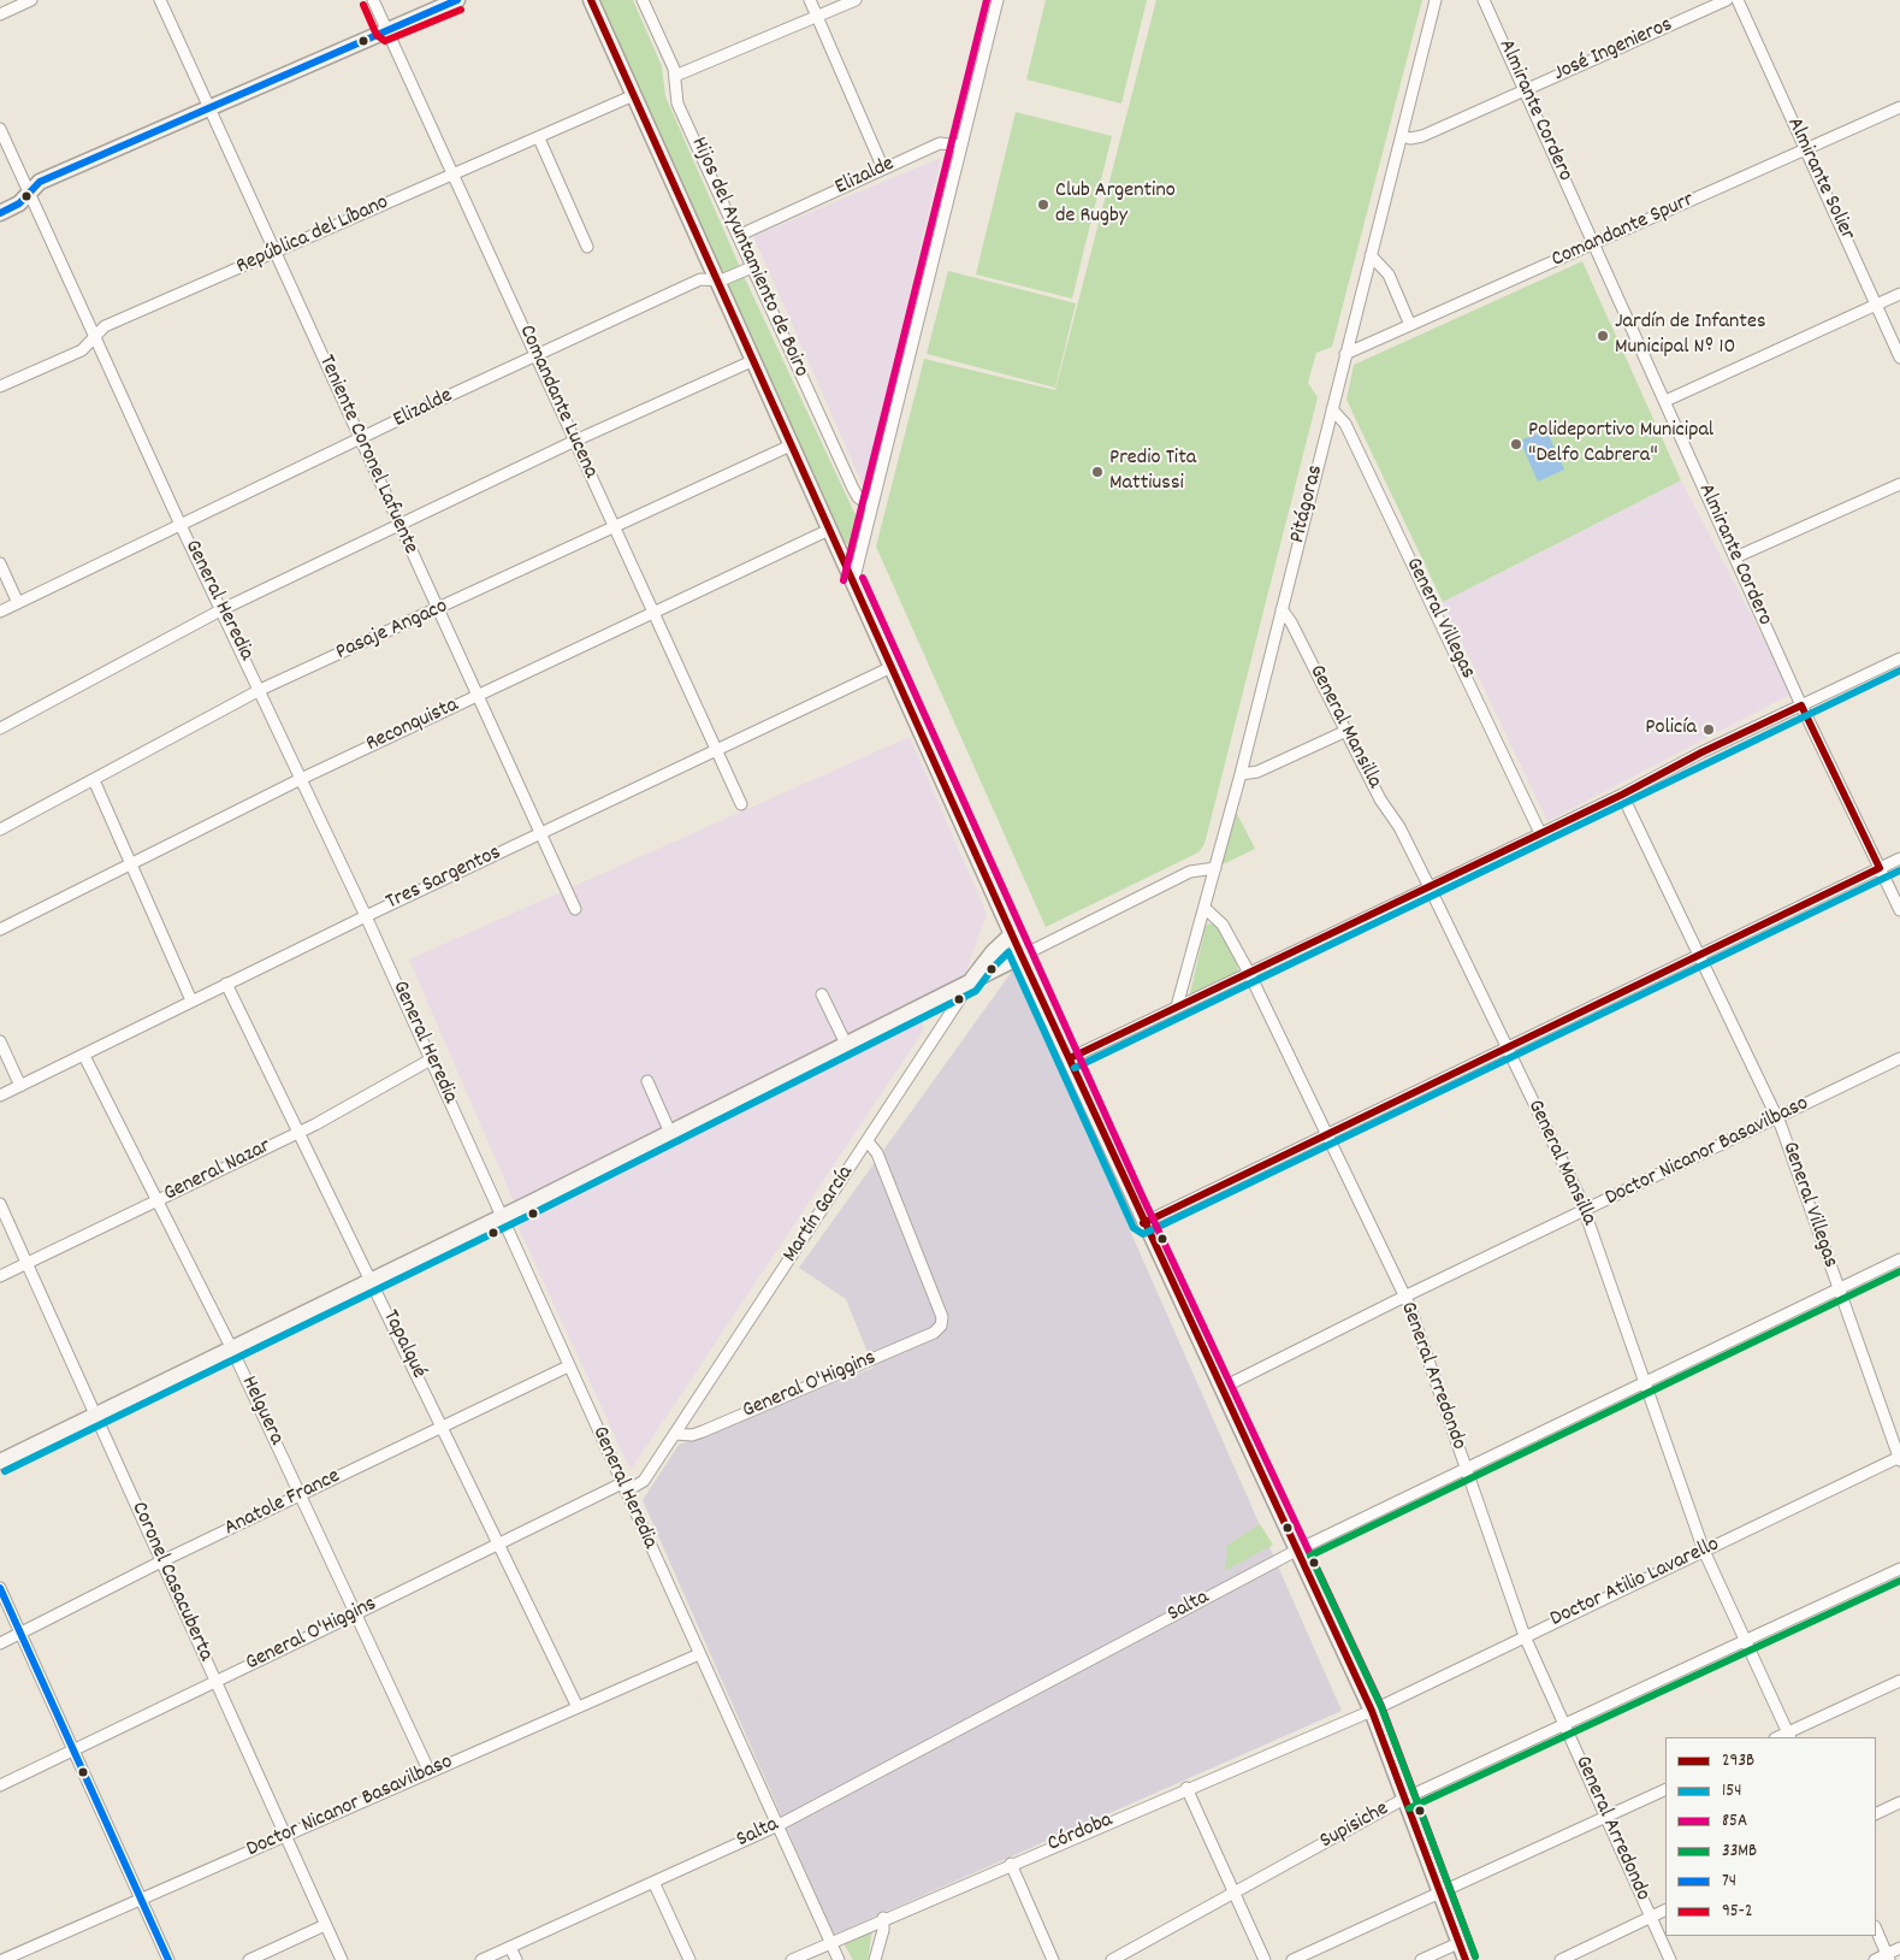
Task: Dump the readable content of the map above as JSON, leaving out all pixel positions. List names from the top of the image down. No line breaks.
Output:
{"streets":{"main road":["Martín García"],"street":["José Ingenieros","Almirante Cordero","Elizalde","Almirante Solier","Comandante Spurr","República del Líbano","Hijos del Ayuntamiento de Boiro","Comandante Lucena","Teniente Coronel Lafuente","Pitágoras","General Heredia","General Villegas","Pasaje Angaco","Reconquista","General Mansilla","Tres Sargentos","Doctor Nicanor Basavilbaso","General Nazar","Tapalqué","General Arredondo","General O'Higgins","Helguera","Anatole France","Coronel Casacuberta","Doctor Atilio Lavarello","Salta","Supisiche","Córdoba"]},"crossings":[["José Ingenieros","Almirante Cordero"],["José Ingenieros","Pitágoras"],["Almirante Cordero","Comandante Spurr"],["Elizalde","Hijos del Ayuntamiento de Boiro"],["Elizalde","Comandante Lucena"],["Elizalde","Teniente Coronel Lafuente"],["Elizalde","General Heredia"],["Almirante Solier","Comandante Spurr"],["Comandante Spurr","Pitágoras"],["República del Líbano","Comandante Lucena"],["República del Líbano","Teniente Coronel Lafuente"],["República del Líbano","General Heredia"],["Comandante Lucena","Pasaje Angaco"],["Comandante Lucena","Reconquista"],["Comandante Lucena","Tres Sargentos"],["Teniente Coronel Lafuente","Pasaje Angaco"],["Teniente Coronel Lafuente","Reconquista"],["Teniente Coronel Lafuente","Tres Sargentos"],["Pitágoras","General Villegas"],["Pitágoras","General Mansilla"],["Pitágoras","General Arredondo"],["General Heredia","Pasaje Angaco"],["General Heredia","Reconquista"],["General Heredia","Tres Sargentos"],["General Heredia","Doctor Nicanor Basavilbaso"],["General Heredia","General Nazar"],["General Heredia","Martín García"],["General Heredia","General O'Higgins"],["General Heredia","Anatole France"],["General Heredia","Salta"],["General Heredia","Córdoba"],["General Villegas","Doctor Nicanor Basavilbaso"],["General Villegas","Doctor Atilio Lavarello"],["General Villegas","Salta"],["General Mansilla","Doctor Nicanor Basavilbaso"],["General Mansilla","Doctor Atilio Lavarello"],["General Mansilla","Salta"],["General Mansilla","Supisiche"],["Tres Sargentos","Tapalqué"],["Tres Sargentos","Helguera"],["Doctor Nicanor Basavilbaso","Tapalqué"],["Doctor Nicanor Basavilbaso","General Arredondo"],["Doctor Nicanor Basavilbaso","Helguera"],["Doctor Nicanor Basavilbaso","Coronel Casacuberta"],["General Nazar","Tapalqué"],["General Nazar","Helguera"],["General Nazar","Coronel Casacuberta"],["Martín García","General O'Higgins"],["Tapalqué","General O'Higgins"],["Tapalqué","Anatole France"],["General Arredondo","Doctor Atilio Lavarello"],["General Arredondo","Salta"],["General Arredondo","Supisiche"],["General O'Higgins","Helguera"],["General O'Higgins","Coronel Casacuberta"],["Helguera","Anatole France"],["Anatole France","Coronel Casacuberta"],["Doctor Atilio Lavarello","Córdoba"]],"places":["Club Argentino de Rugby","Jardín de Infantes Municipal Nº 10","Polideportivo Municipal \"Delfo Cabrera\"","Predio Tita Mattiussi","Policía"],"lines":["transit line 293B","transit line 85A","transit line 74","transit line 95-2","transit line 154","transit line 33MB"],"legend":["293B","154","85A","33MB","74","95-2"]}
